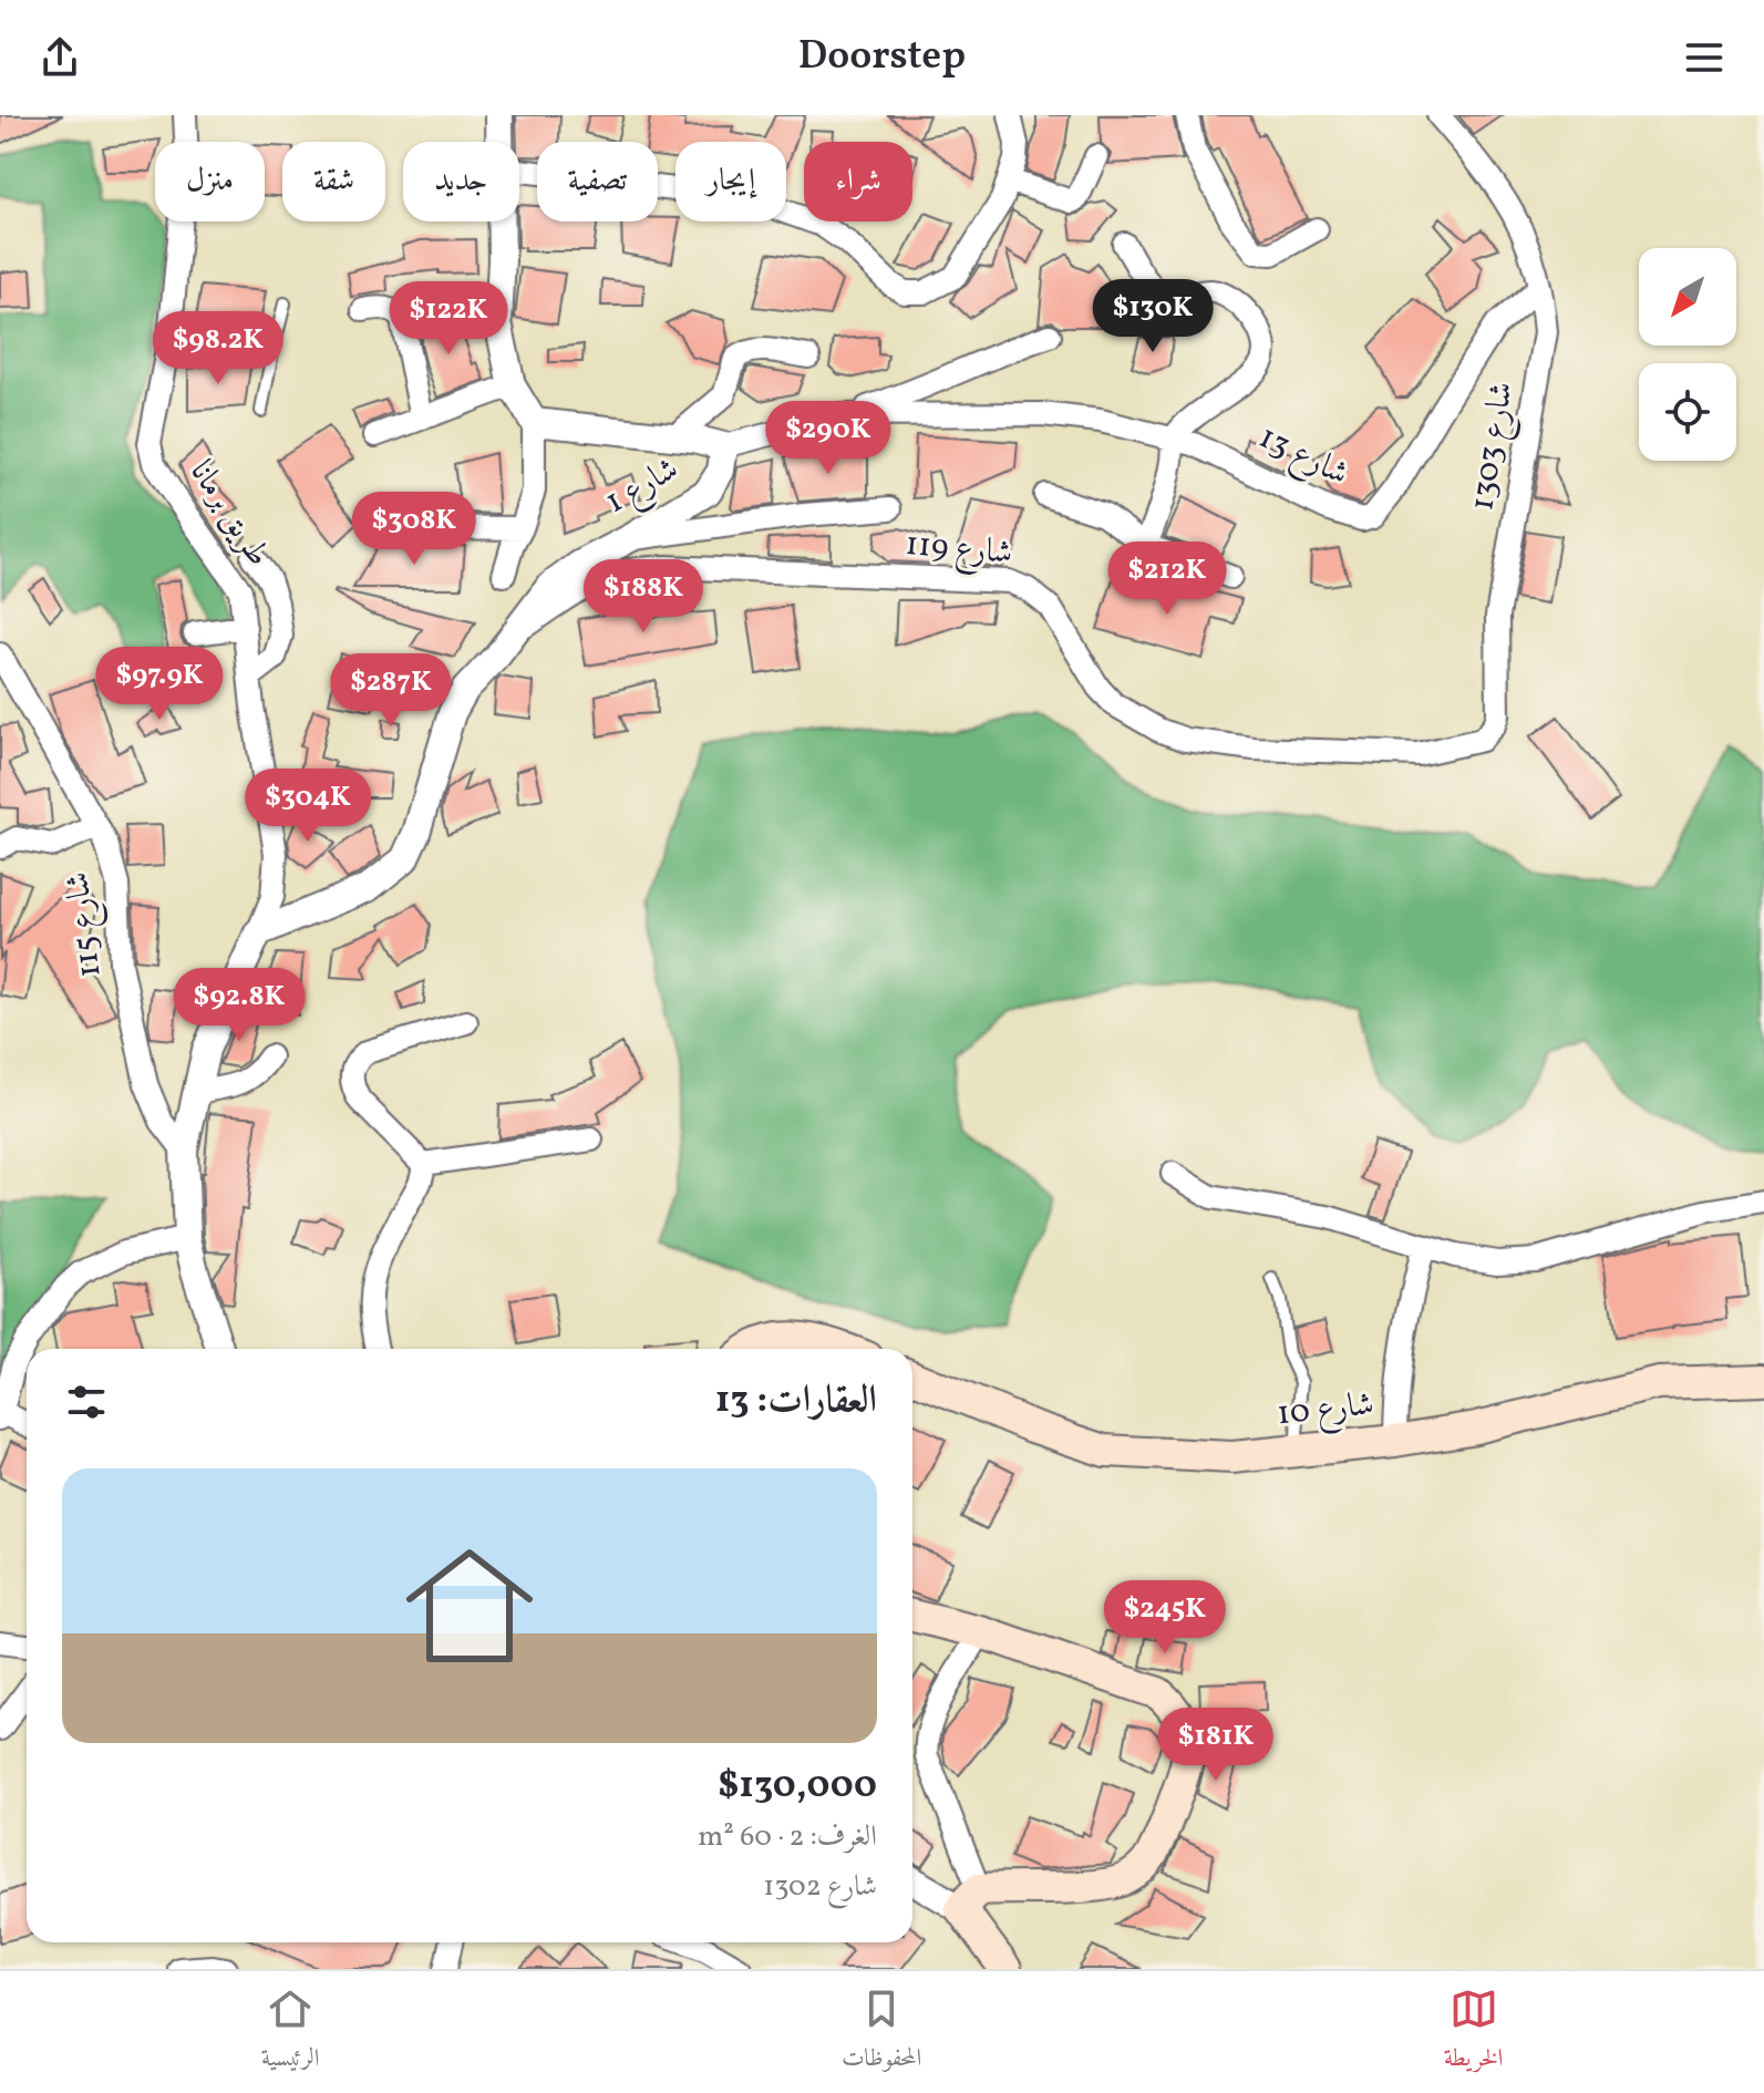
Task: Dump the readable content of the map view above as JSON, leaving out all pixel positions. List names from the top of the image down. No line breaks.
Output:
{"streets":{"main road":["شارع 10"],"street":["شارع 1303","شارع 13","شارع 1","طريق برمانا","شارع 119","شارع 115"]},"crossings":[["شارع 1303","شارع 13"],["شارع 1303","شارع 119"],["شارع 13","شارع 1"],["شارع 1","طريق برمانا"],["شارع 1","شارع 119"],["طريق برمانا","شارع 115"]],"north":"bottom left","page":{"header":"Doorstep","chip":["شراء","إيجار","تصفية","جديد","شقة","منزل"],"price":["$130K","$122K","$98.2K","$290K","$308K","$212K","$188K","$97.9K","$287K","$304K","$92.8K","$245K","$181K"],"heading":"العقارات: 13","list":[{"name":"$130,000","note":"الغرف: 2 · 60 m² · شارع 1302"}],"tabs":["الخريطة","المحفوظات","الرئيسية"]}}
